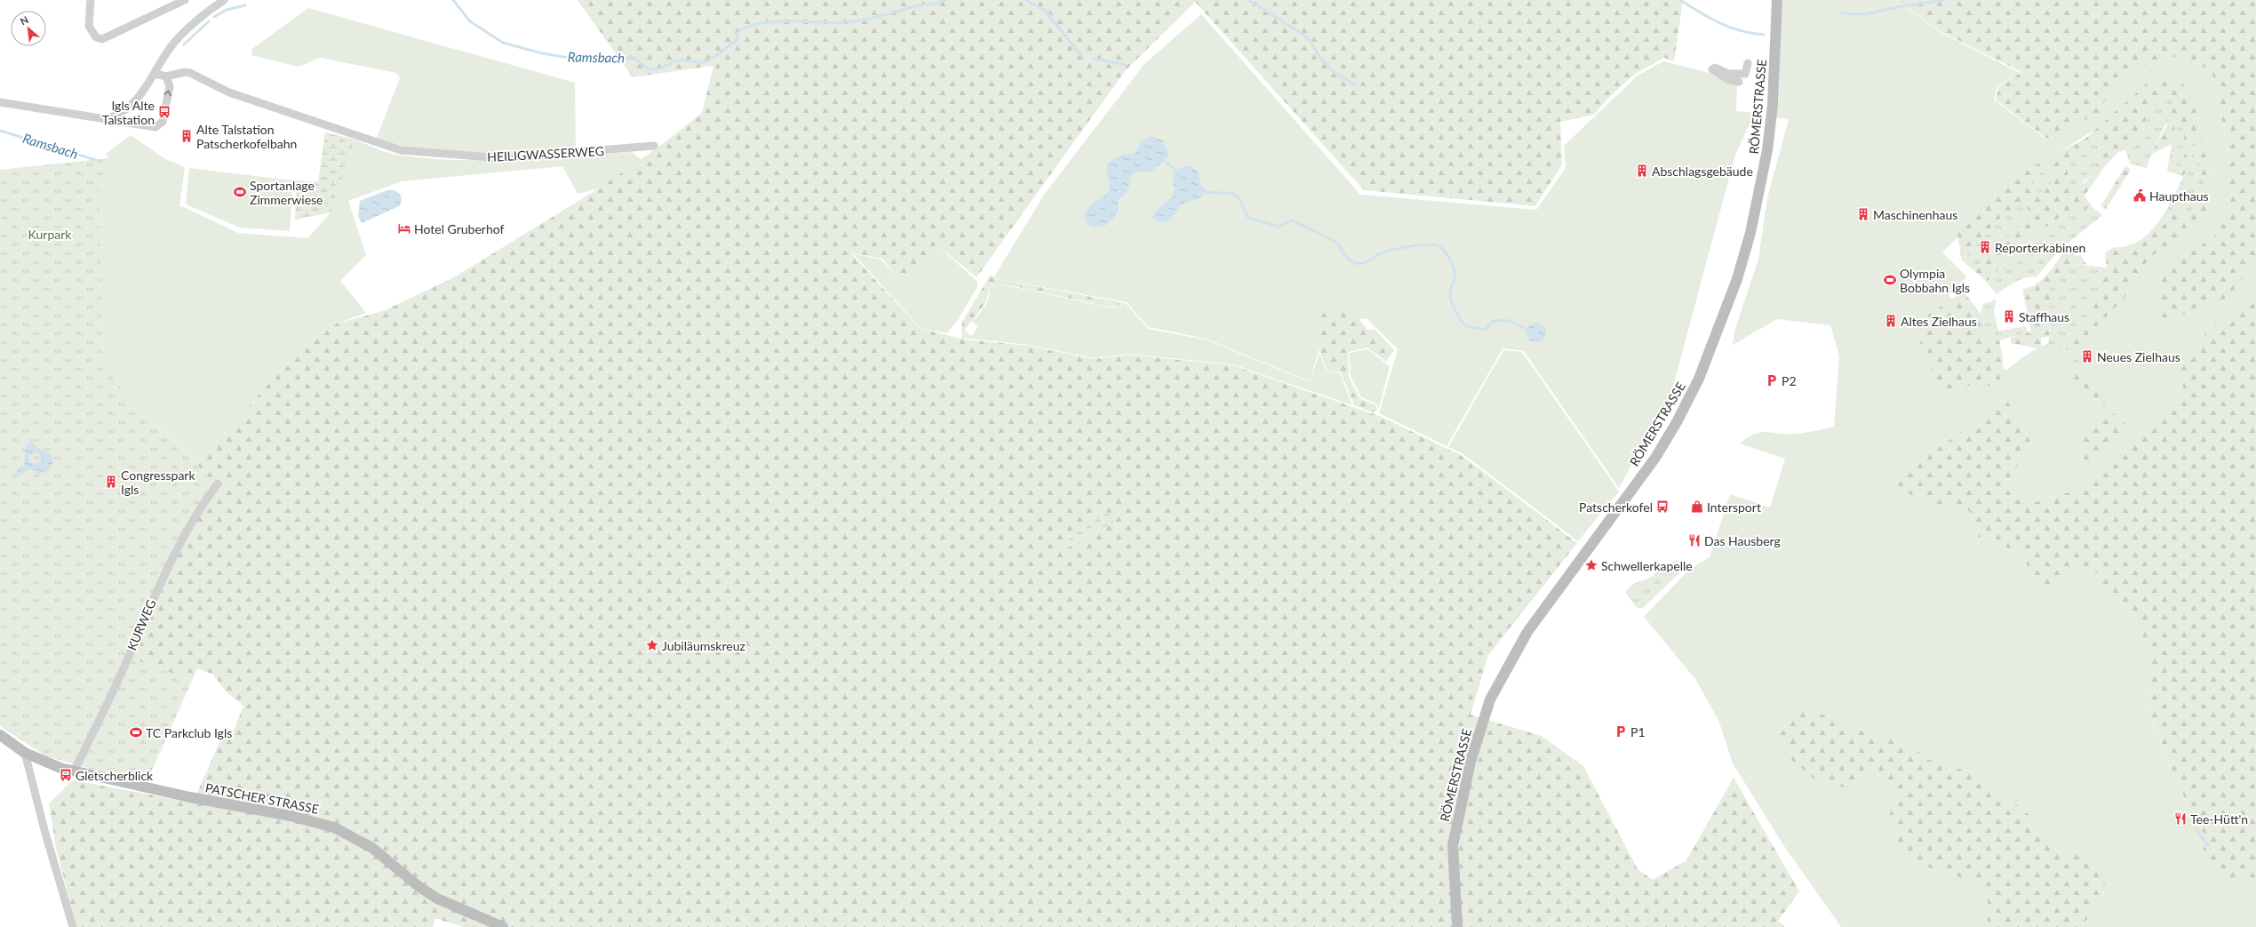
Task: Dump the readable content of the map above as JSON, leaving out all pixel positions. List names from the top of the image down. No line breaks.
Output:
{"streets":{"main road":["RÖMERSTRASSE","PATSCHER STRASSE"],"street":["HEILIGWASSERWEG","KURWEG"]},"crossings":[["KURWEG","PATSCHER STRASSE"]],"water":["Ramsbach"],"parks":["Kurpark"],"places":{"bus stop":["Igls Alte Talstation","Patscherkofel","Gletscherblick"],"building":["Alte Talstation Patscherkofelbahn","Abschlagsgebäude","Maschinenhaus","Reporterkabinen","Staffhaus","Altes Zielhaus","Neues Zielhaus","Congresspark Igls"],"sports":["Sportanlage Zimmerwiese","Olympia Bobbahn Igls","TC Parkclub Igls"],"public building":["Haupthaus"],"hotel":["Hotel Gruberhof"],"parking":["P2","P1"],"shop":["Intersport"],"restaurant":["Das Hausberg","Tee-Hütt'n"],"place":["Schwellerkapelle","Jubiläumskreuz"]},"north":"top left"}
